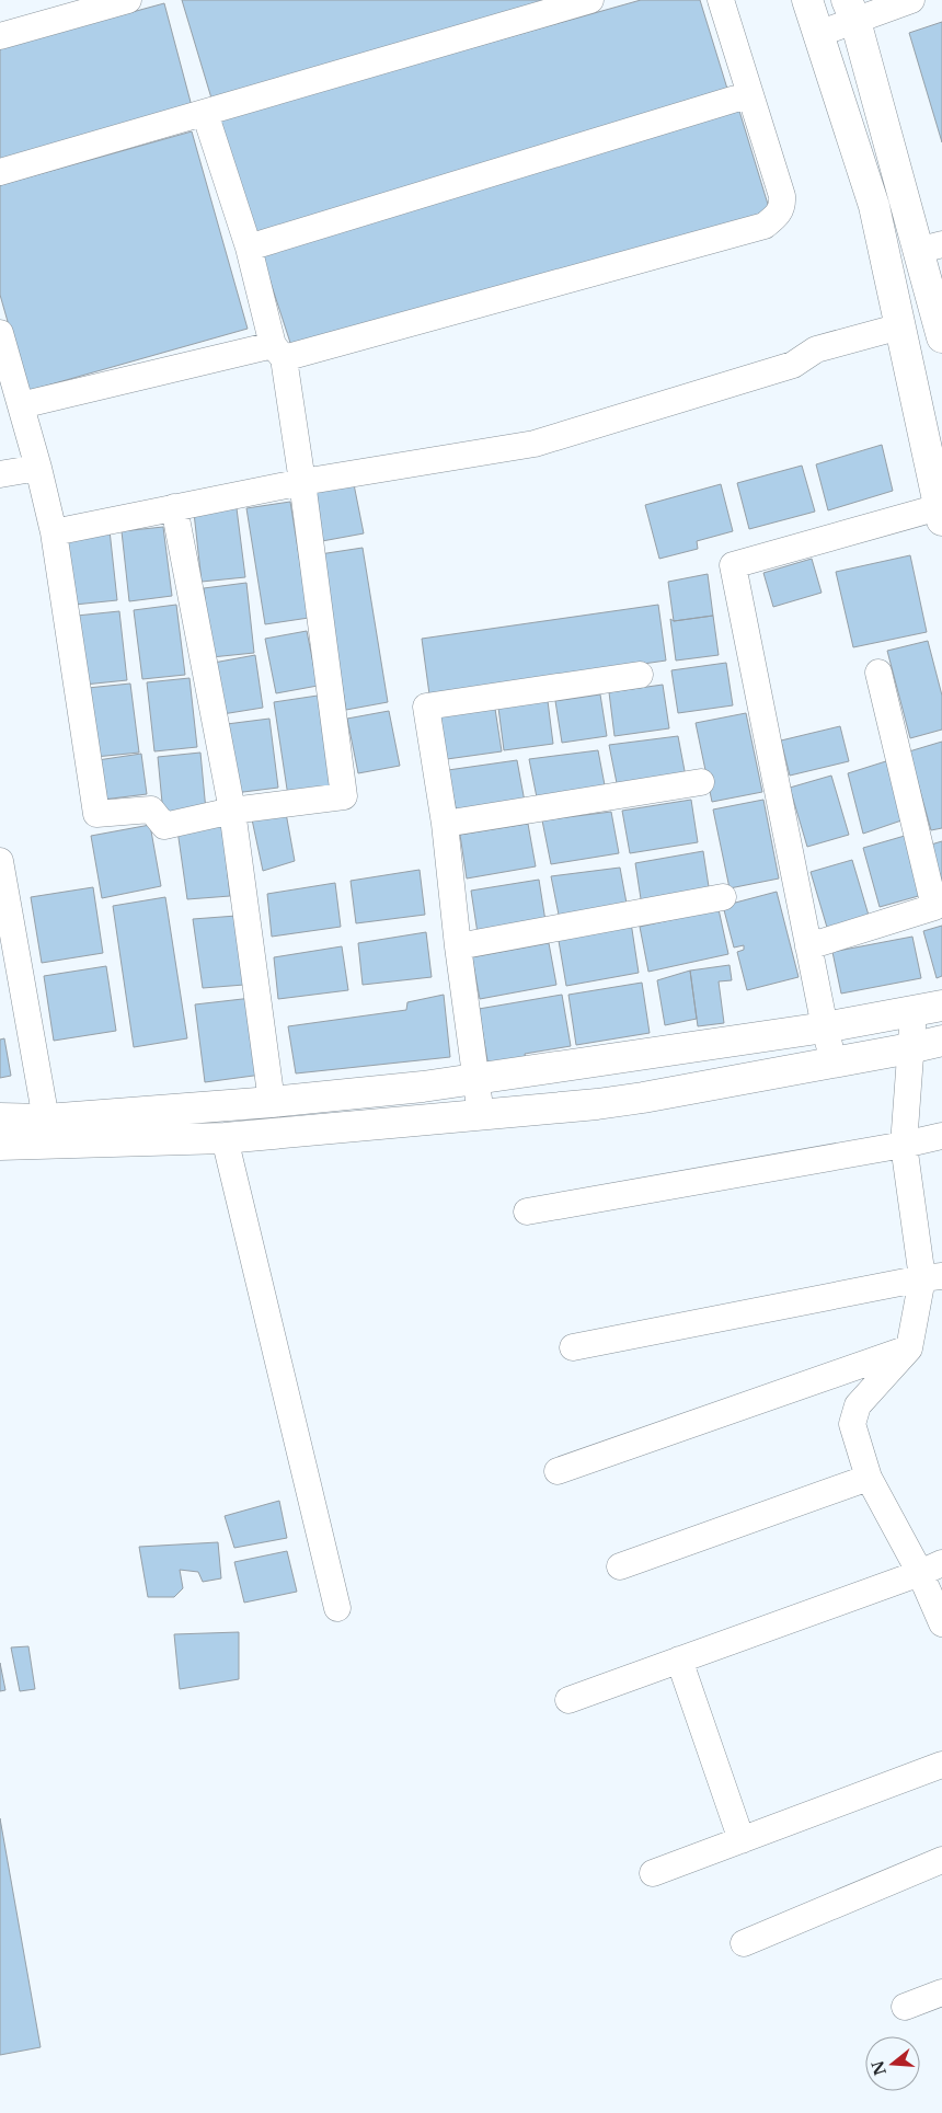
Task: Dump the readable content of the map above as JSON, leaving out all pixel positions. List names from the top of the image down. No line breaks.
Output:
{"north":"left"}
